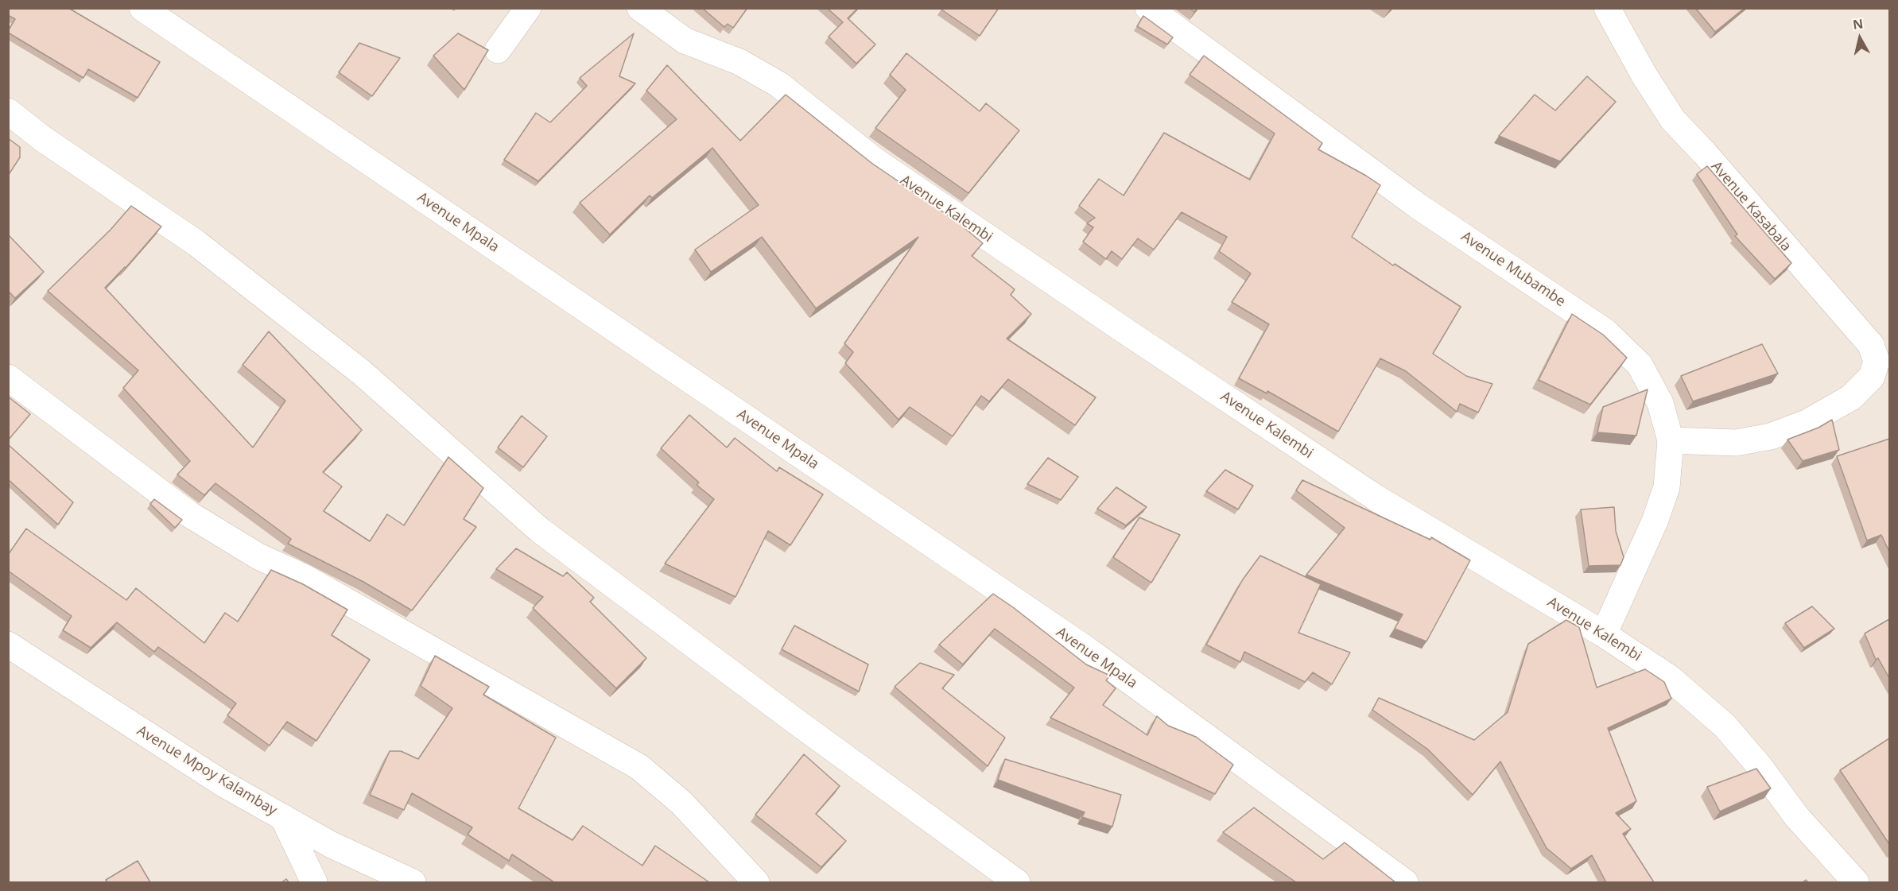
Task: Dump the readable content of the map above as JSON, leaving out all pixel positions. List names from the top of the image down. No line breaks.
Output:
{"streets":{"street":["Avenue Kasabala","Avenue Kalembi","Avenue Mpala","Avenue Mubambe","Avenue Mpoy Kalambay"]},"crossings":[["Avenue Kasabala","Avenue Mubambe"],["Avenue Kalembi","Avenue Mubambe"]],"north":"top"}
